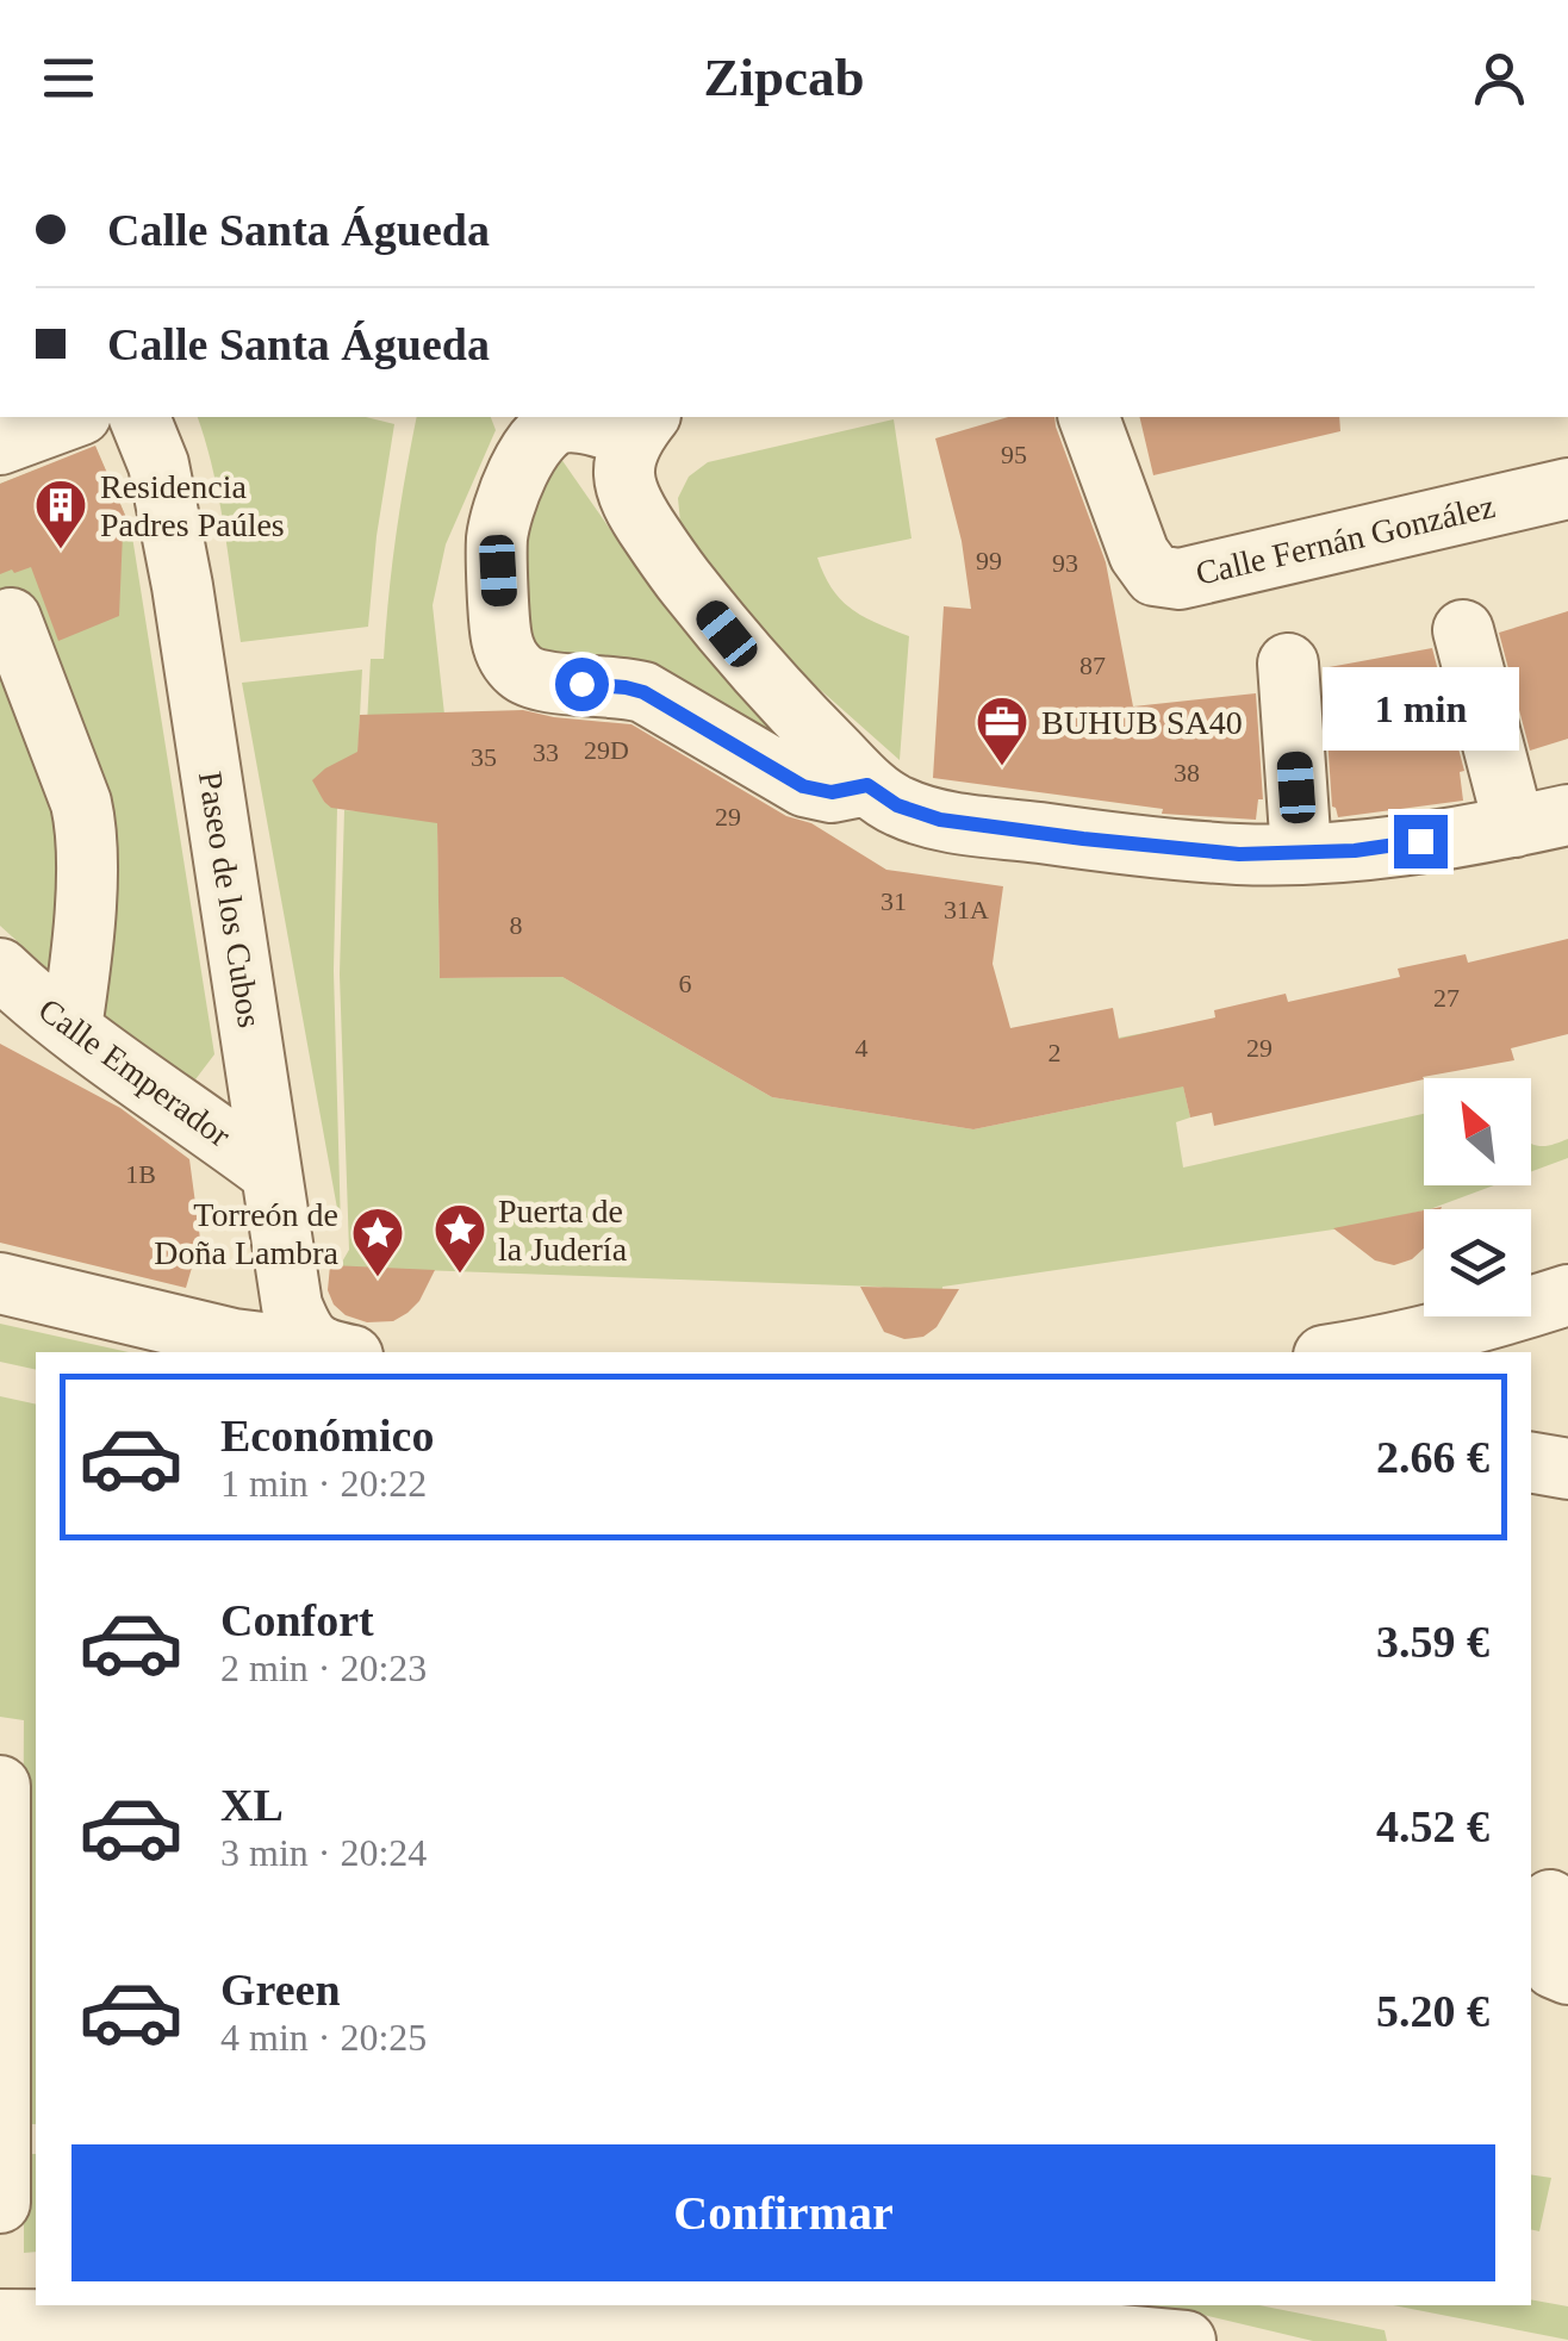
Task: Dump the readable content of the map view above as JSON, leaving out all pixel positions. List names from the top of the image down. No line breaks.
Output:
{"streets":{"street":["Calle Fernán González","Paseo de los Cubos","Calle Emperador"]},"crossings":[["Paseo de los Cubos","Calle Emperador"]],"places":{"building":["Residencia Padres Paúles"],"office":["BUHUB SA40"],"place":["Puerta de la Judería","Torreón de Doña Lambra"]},"house_numbers":["95","99","93","87","29D","33","35","38","29","31","31A","8","6","27","4","29","2","1B"],"north":"top left","page":{"header":"Zipcab","banner":["Calle Santa Águeda","Calle Santa Águeda"],"bubble":"1 min","list":[{"name":"Económico","note":"1 min · 20:22","value":"2.66 €"},{"name":"Confort","note":"2 min · 20:23","value":"3.59 €"},{"name":"XL","note":"3 min · 20:24","value":"4.52 €"},{"name":"Green","note":"4 min · 20:25","value":"5.20 €"}],"buttons":"Confirmar"}}
